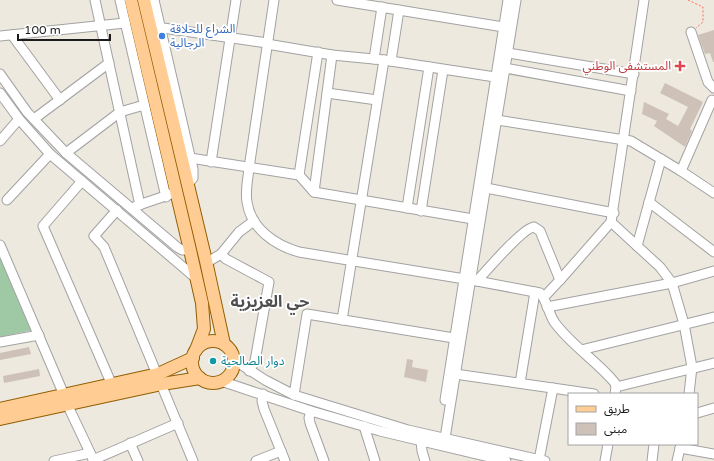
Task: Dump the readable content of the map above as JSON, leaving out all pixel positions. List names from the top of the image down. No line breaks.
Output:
{"districts":["حي العزيزية"],"places":{"other":["الشراع للحلاقة الرجالية","دوار الصالحية"],"health":["المستشفى الوطني"]},"legend":["طريق","مبنى"],"scale_bar":"100 m"}
